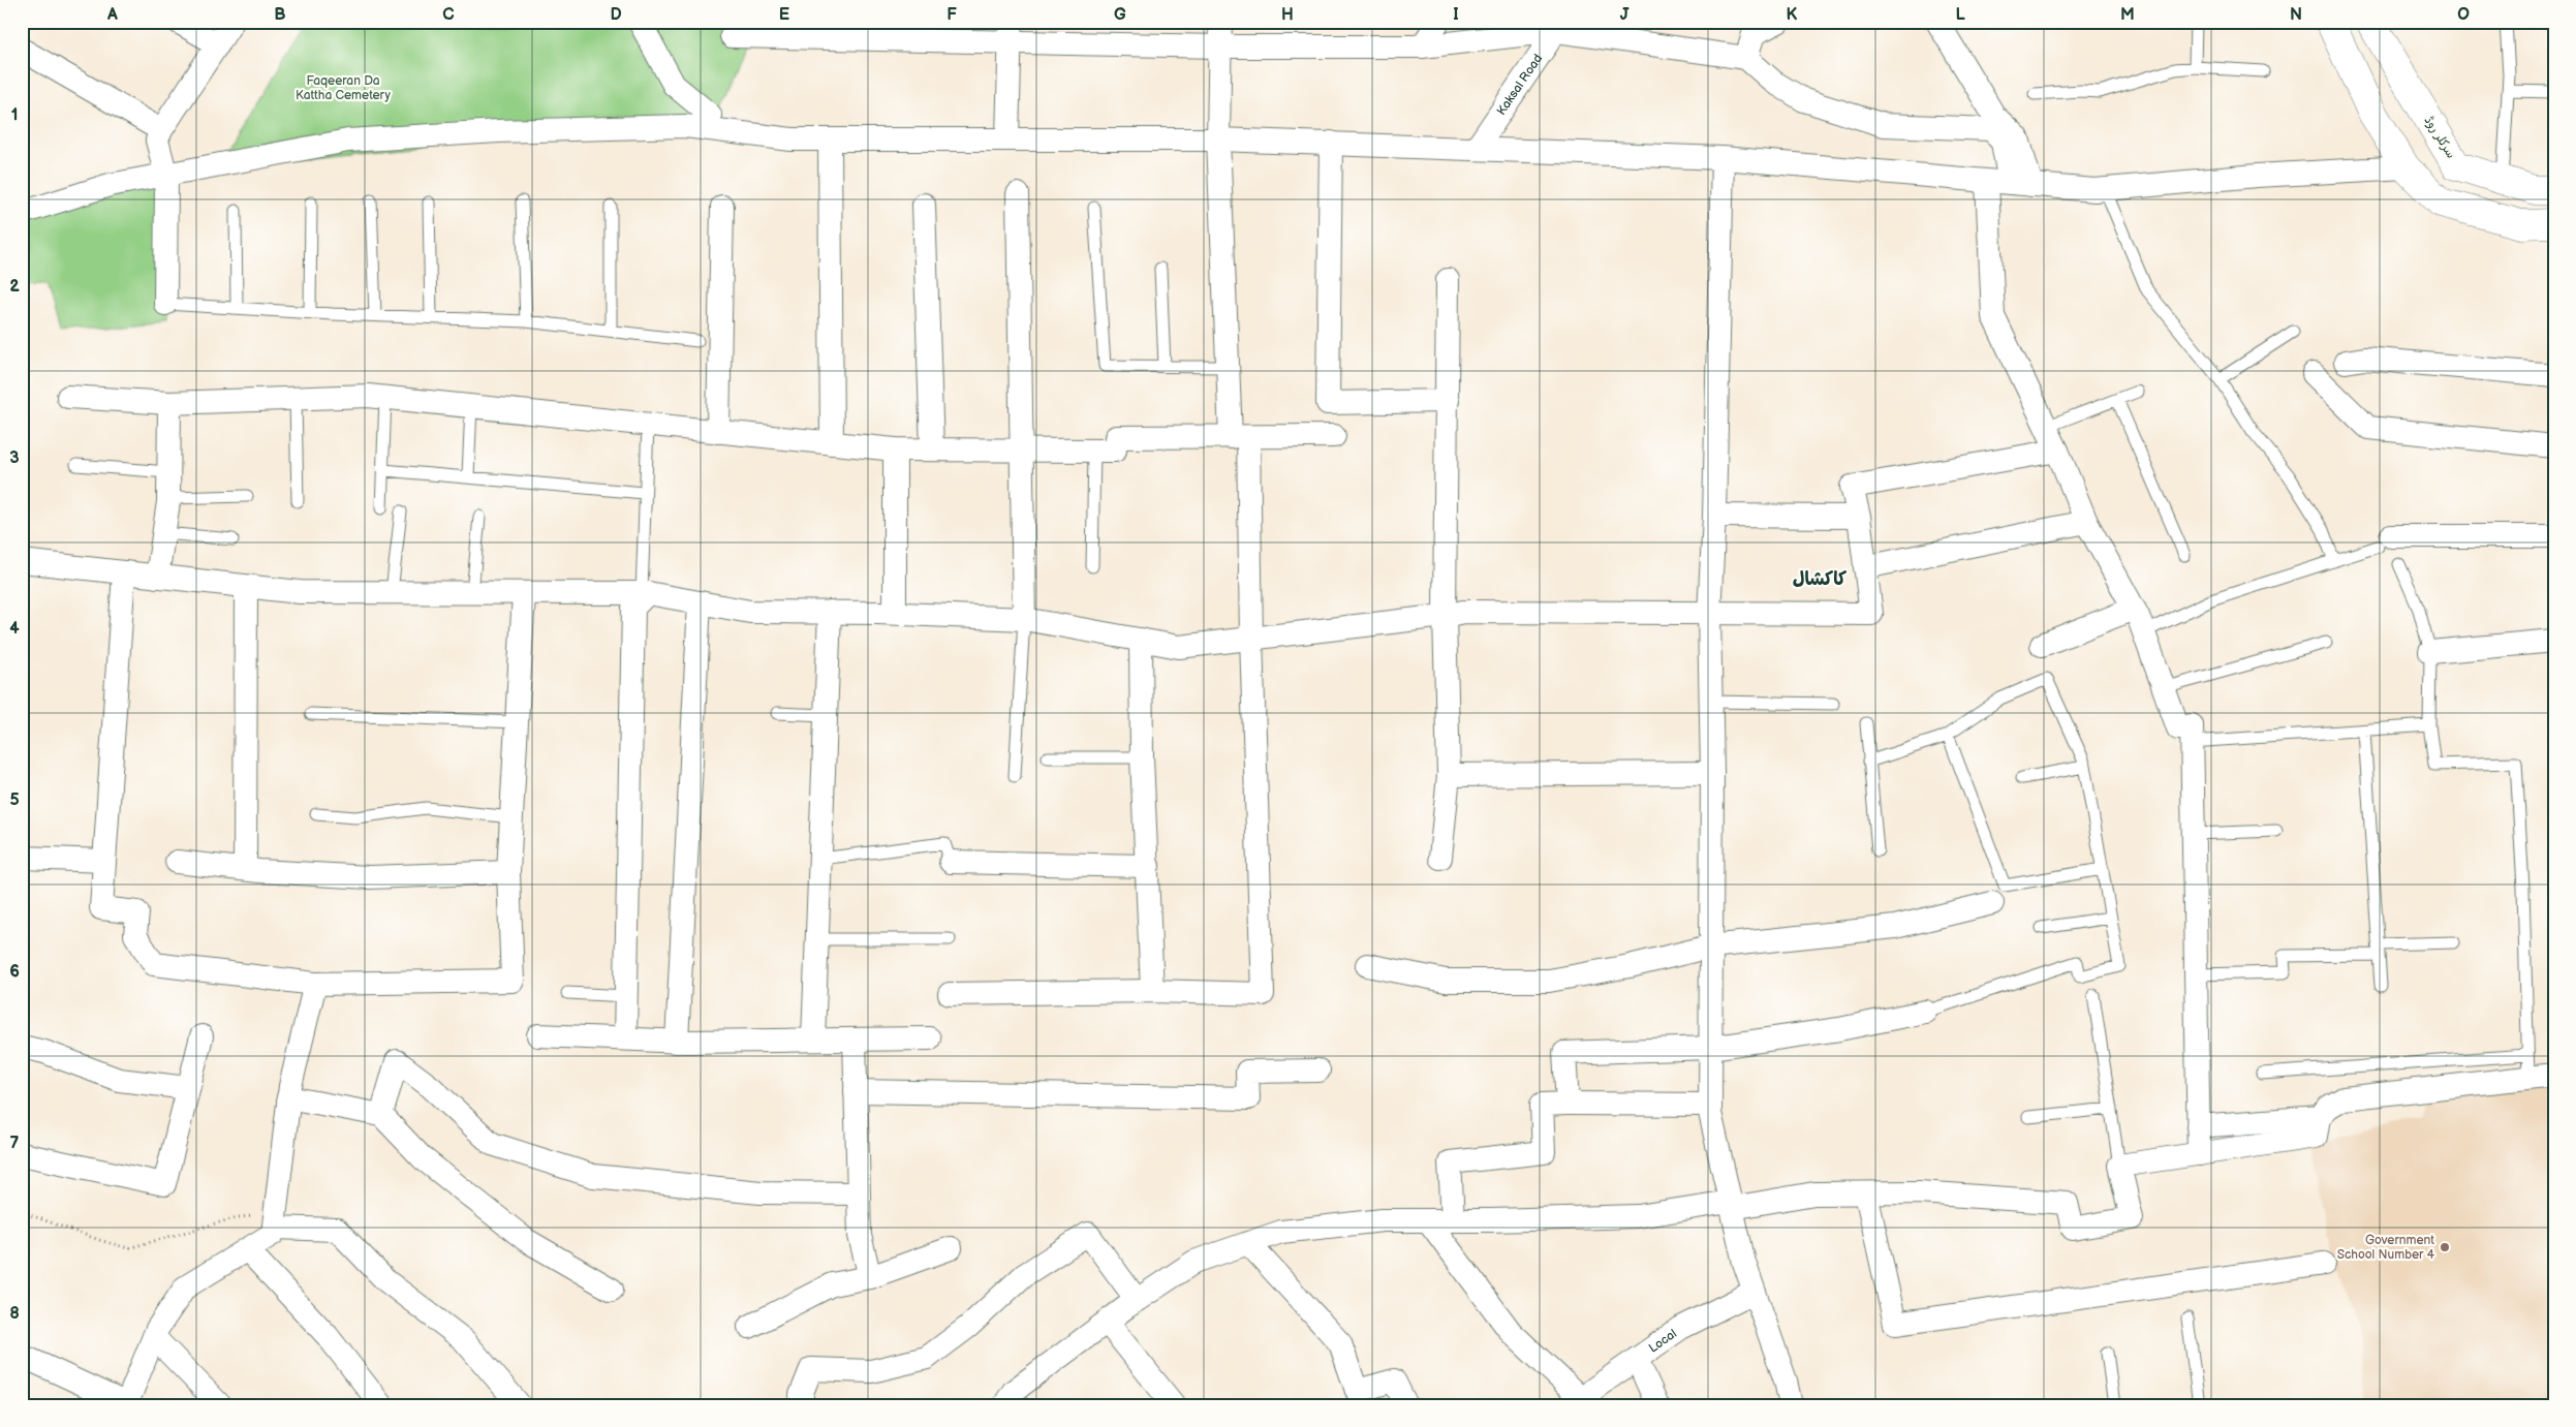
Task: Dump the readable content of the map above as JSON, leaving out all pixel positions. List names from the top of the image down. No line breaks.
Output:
{"streets":{"main road":["سرکلر روڈ"],"street":["Kaksal Road","Local"]},"districts":["کاکشال"],"parks":["Faqeeran Da Kattha Cemetery"],"places":["Government School Number 4"],"grid":{"columns":["A","B","C","D","E","F","G","H","I","J","K","L","M","N","O"],"rows":["1","2","3","4","5","6","7","8"]}}
